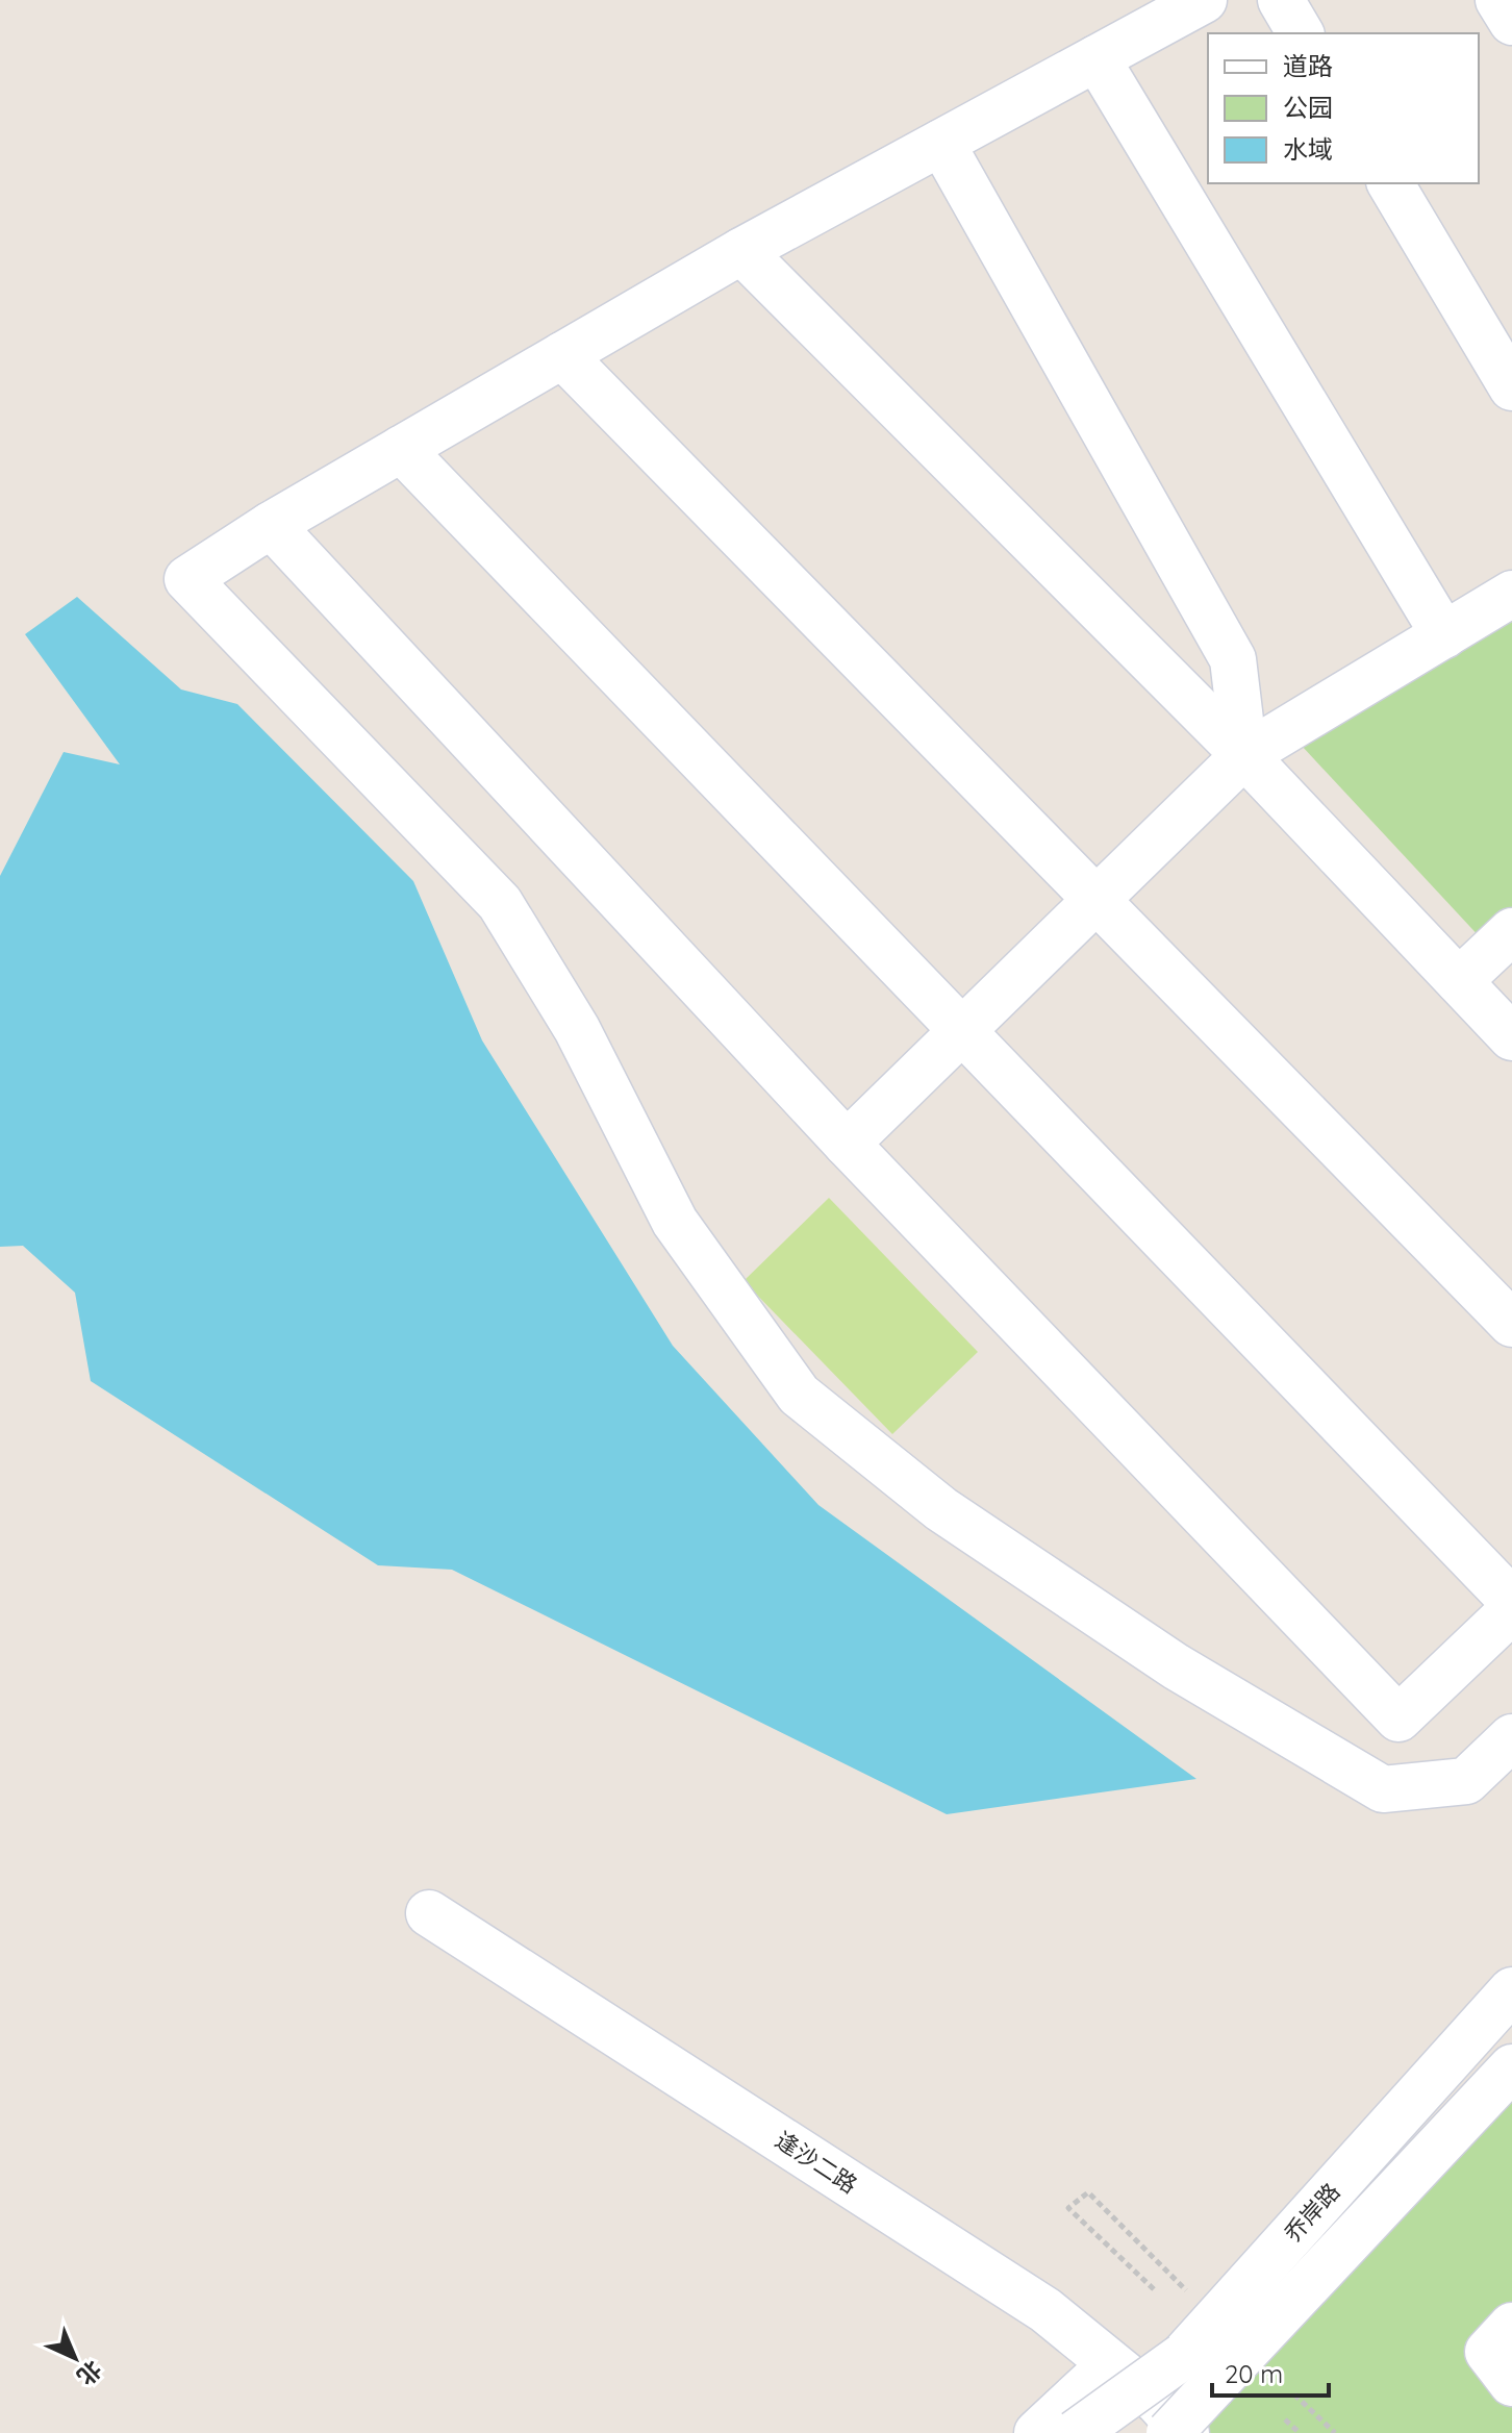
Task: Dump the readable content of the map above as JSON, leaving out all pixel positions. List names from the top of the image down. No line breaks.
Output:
{"streets":{"street":["逢沙二路","乔岸路"]},"crossings":[["逢沙二路","乔岸路"]],"legend":["道路","公园","水域"],"scale_bar":"20 m","north":"bottom right"}
